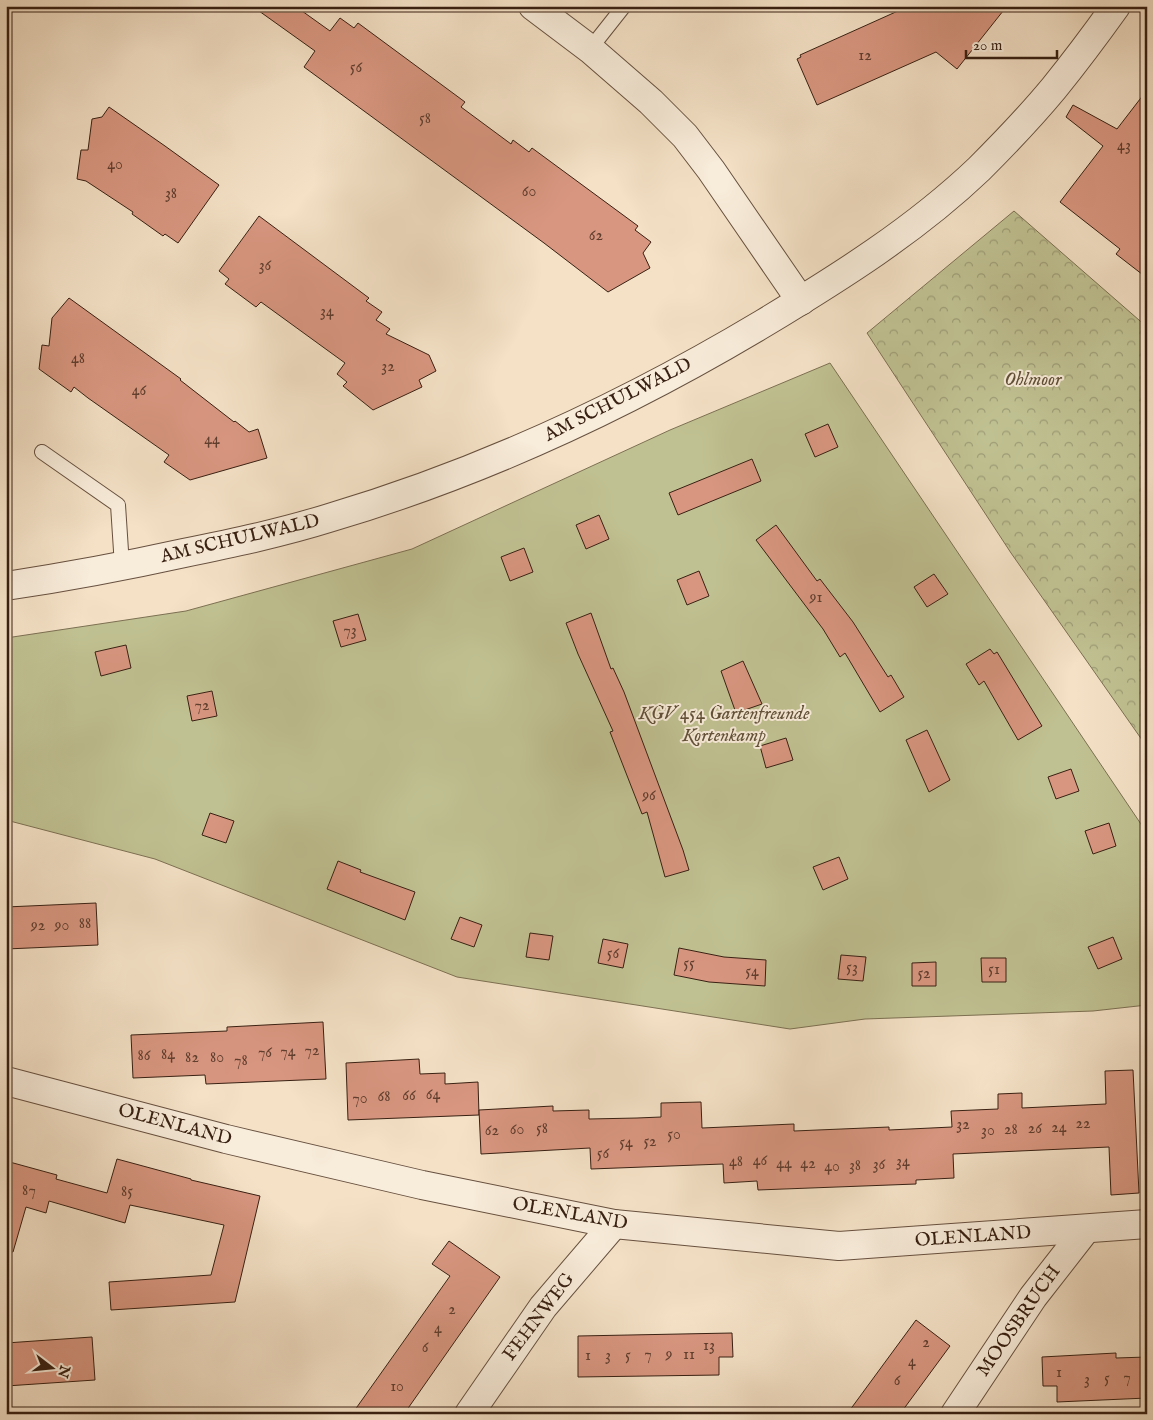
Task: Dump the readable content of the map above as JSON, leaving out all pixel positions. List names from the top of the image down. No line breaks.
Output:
{"streets":{"street":["AM SCHULWALD","OLENLAND","FEHNWEG","MOOSBRUCH"]},"crossings":[["OLENLAND","FEHNWEG"],["OLENLAND","MOOSBRUCH"]],"parks":["Ohlmoor","KGV 454 Gartenfreunde Kortenkamp"],"house_numbers":["12","56","58","43","40","60","38","62","36","34","48","32","46","44","91","73","72","96","88","92","90","56","55","53","51","54","52","72","74","76","84","86","82","80","78","64","66","68","70","22","32","24","58","26","60","28","62","30","50","52","54","56","46","48","34","44","42","36","38","40","87","85","2","4","2","13","6","7","9","11","1","3","5","4","1","7","5","3","6","10"],"scale_bar":"20 m","north":"right"}
